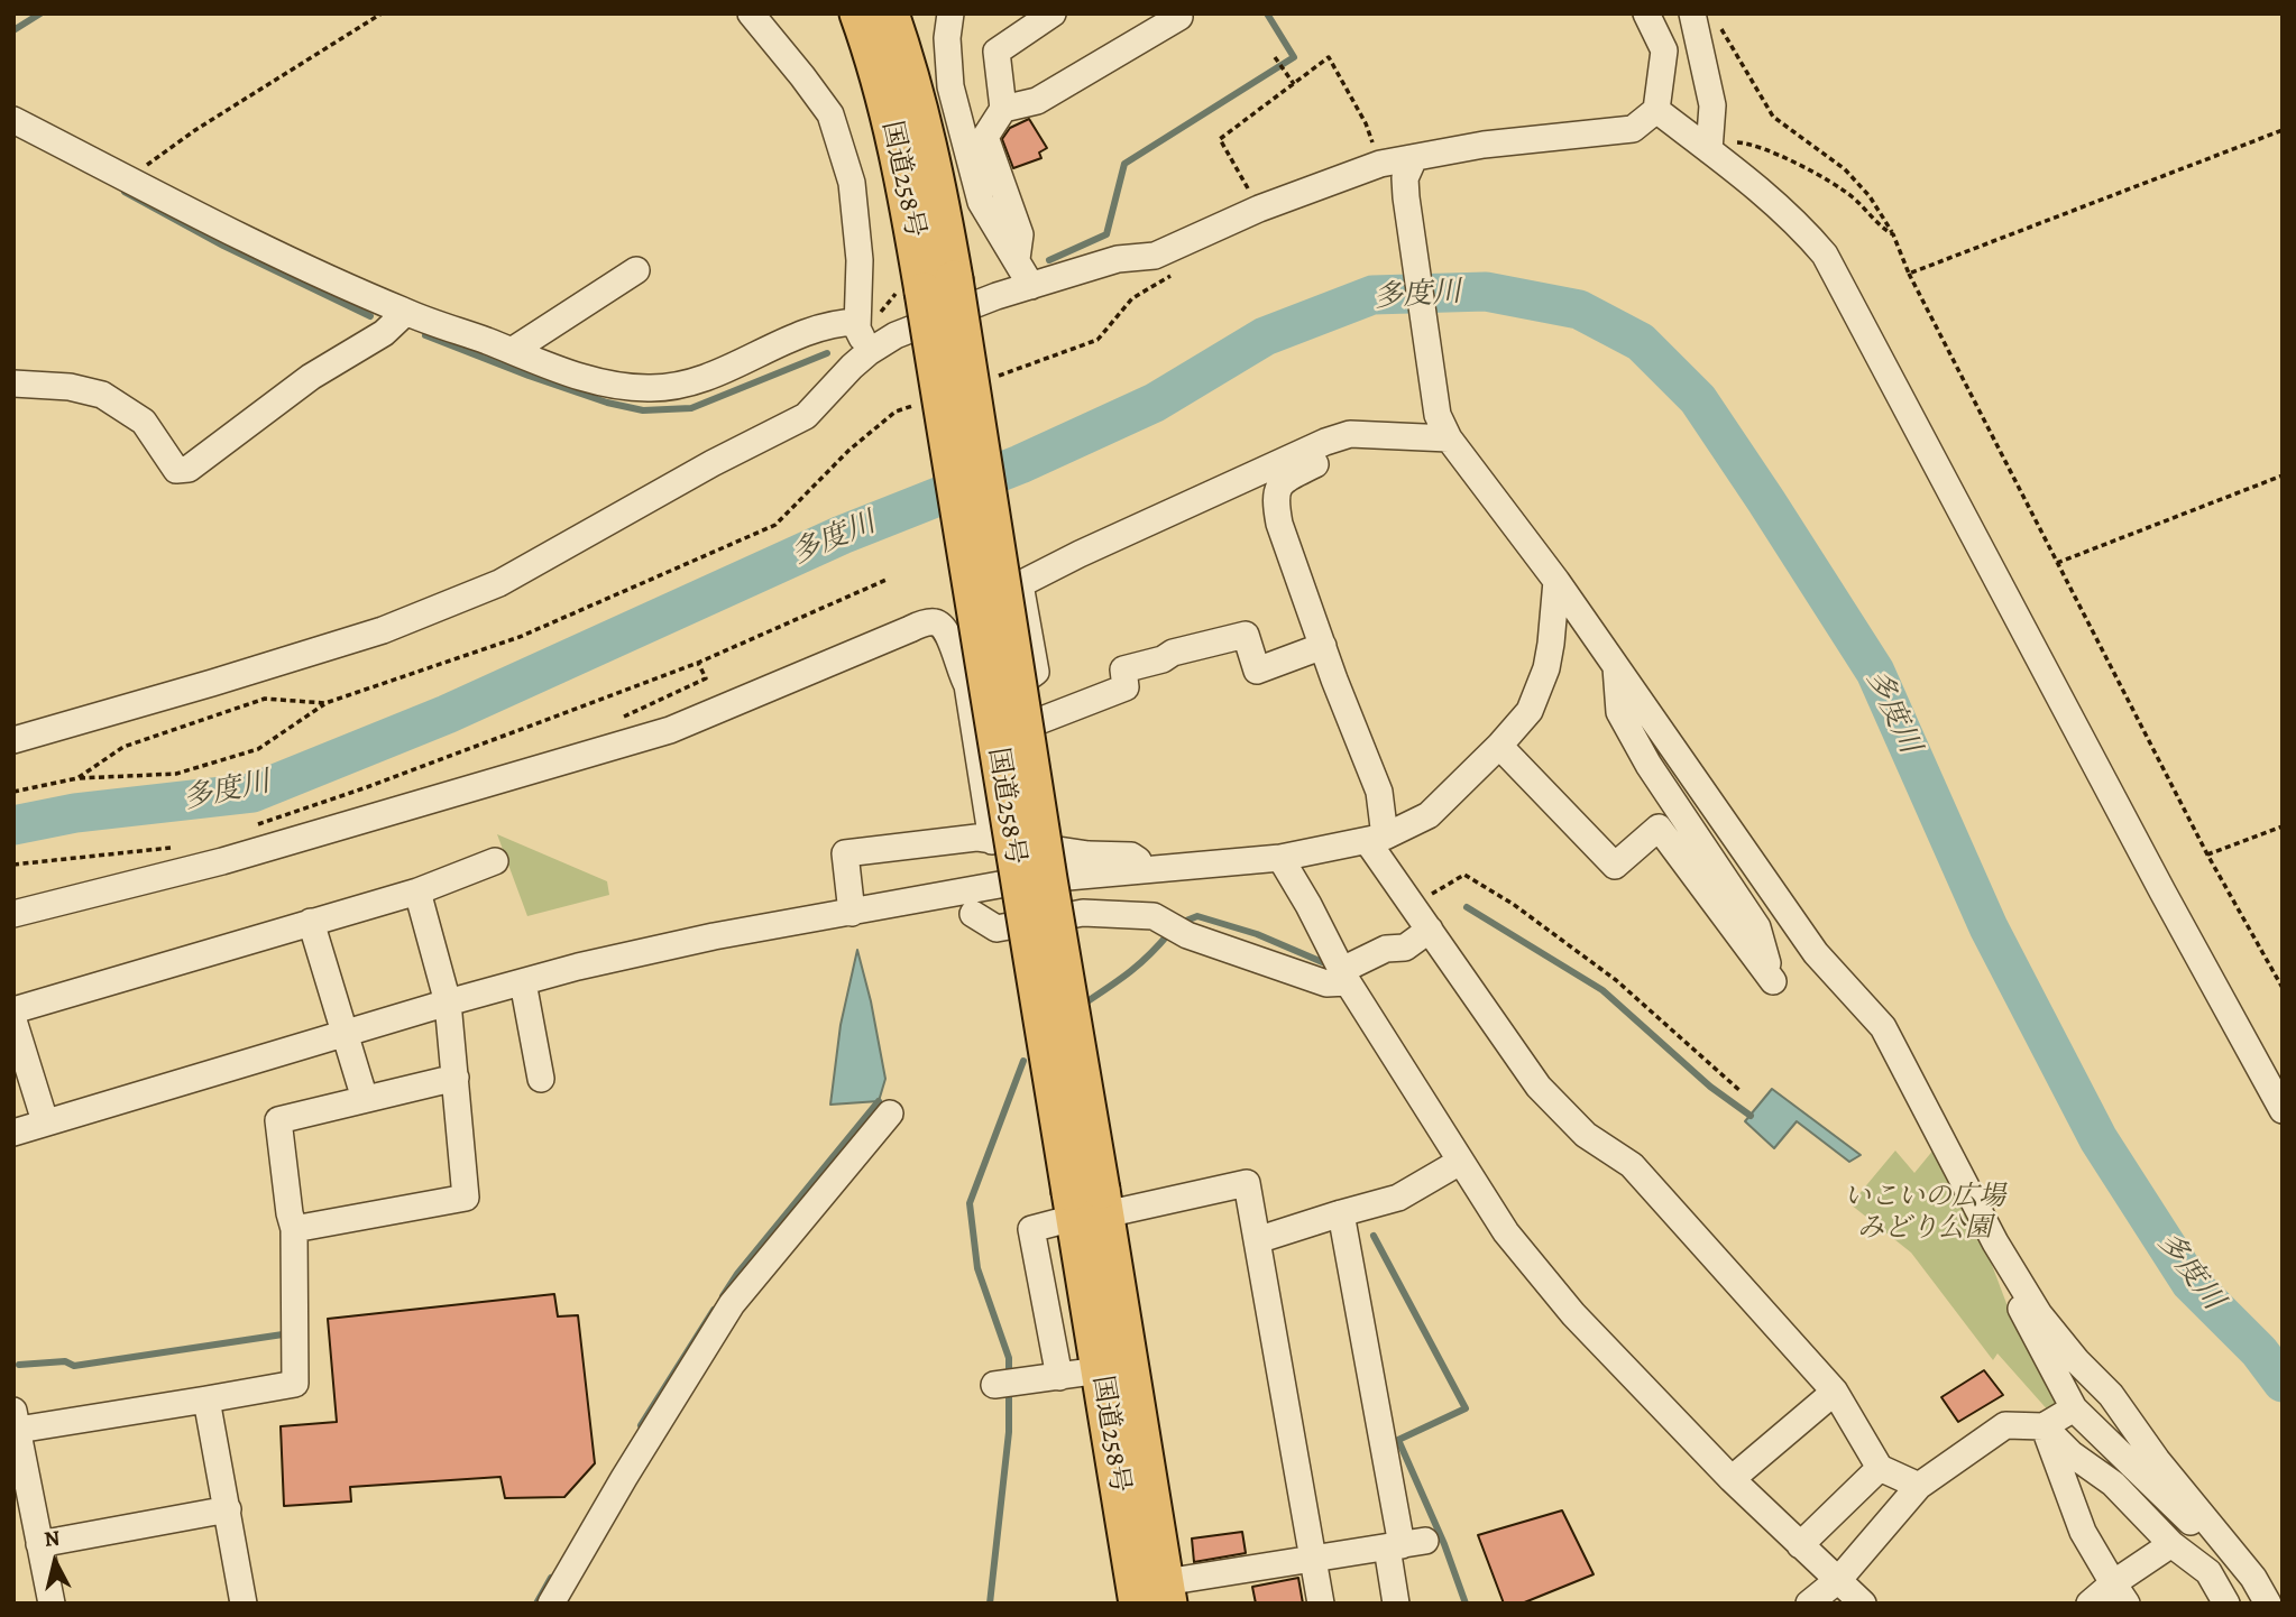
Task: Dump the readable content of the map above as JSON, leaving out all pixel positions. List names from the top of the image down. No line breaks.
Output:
{"streets":{"highway":["国道258号"]},"water":["多度川"],"parks":["いこいの広場 みどり公園"],"north":"top"}
